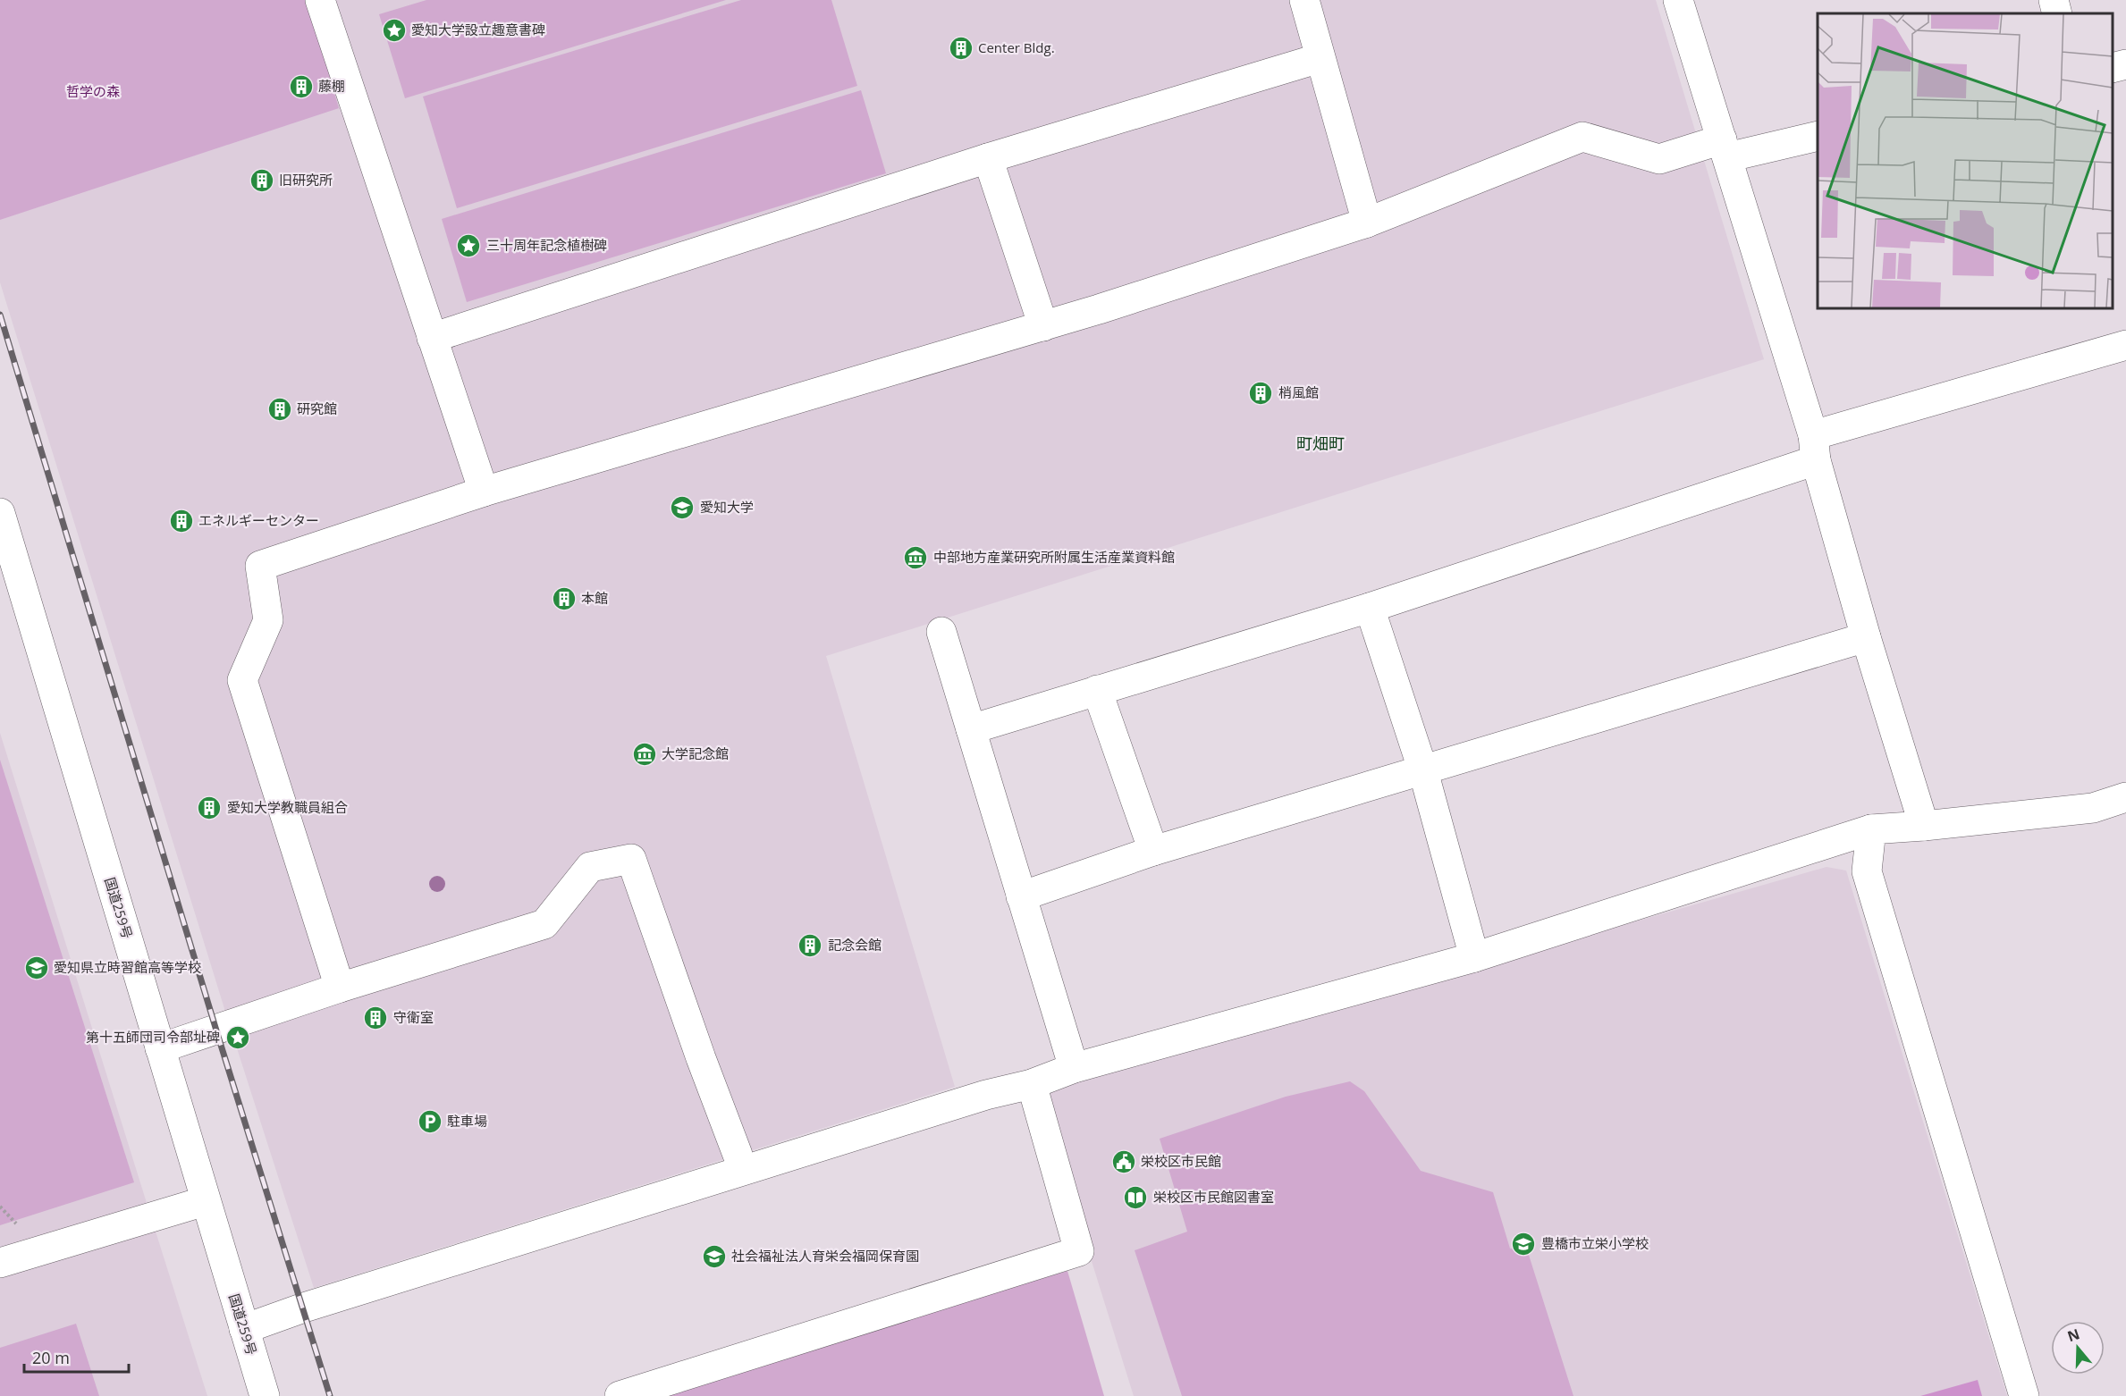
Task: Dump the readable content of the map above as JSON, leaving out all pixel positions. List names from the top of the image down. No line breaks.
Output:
{"streets":{"main road":["国道259号"]},"districts":["町畑町"],"parks":["哲学の森"],"places":{"place":["愛知大学設立趣意書碑","三十周年記念植樹碑","第十五師団司令部址碑"],"building":["Center Bldg.","藤棚","旧研究所","梢風館","研究館","エネルギーセンター","本館","愛知大学教職員組合","記念会館","守衛室"],"school or university":["愛知大学","愛知県立時習館高等学校","豊橋市立栄小学校","社会福祉法人育栄会福岡保育園"],"museum":["中部地方産業研究所附属生活産業資料館","大学記念館"],"parking":["駐車場"],"public building":["栄校区市民館"],"library":["栄校区市民館図書室"]},"scale_bar":"20 m","north":"top"}
